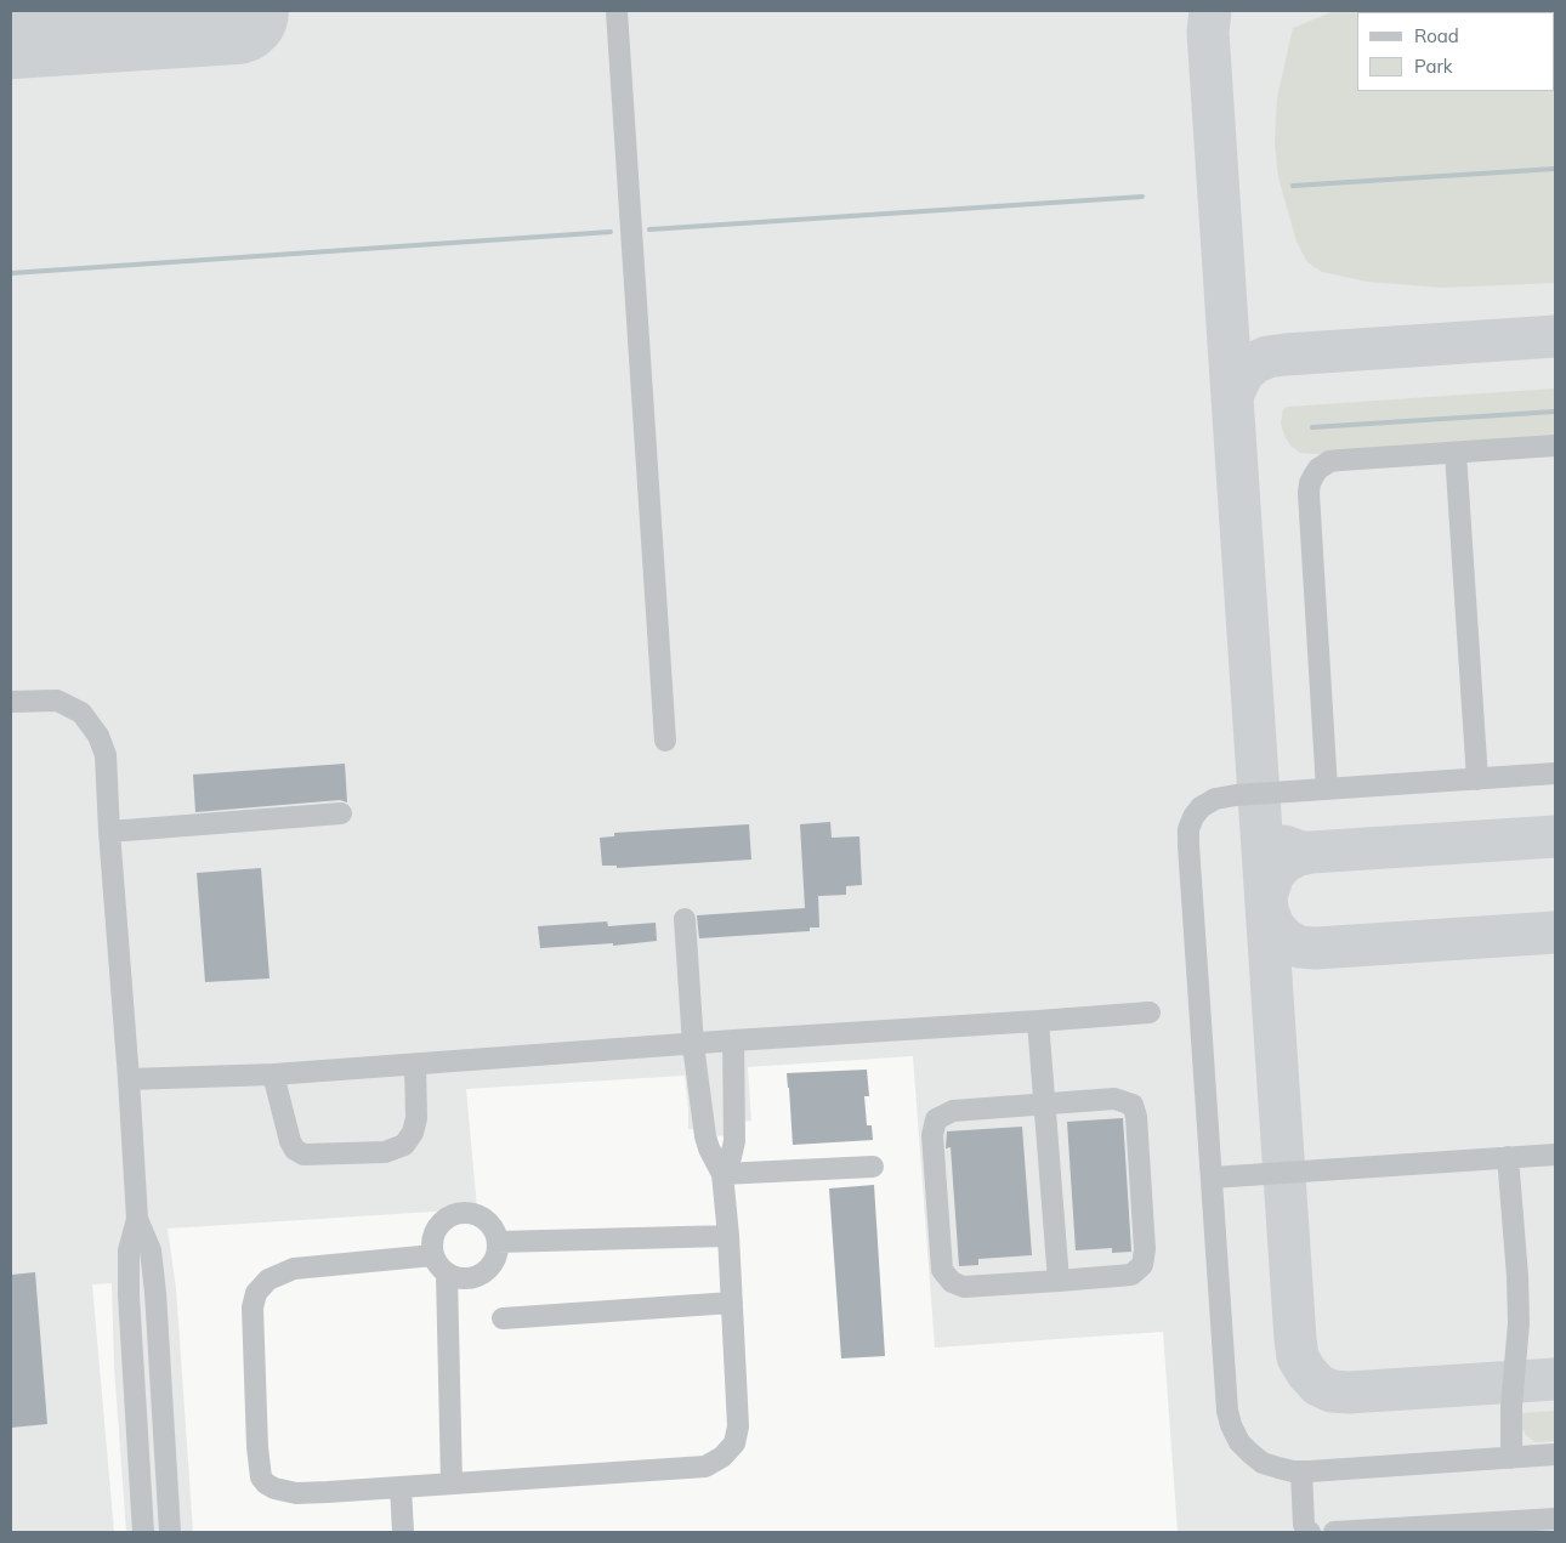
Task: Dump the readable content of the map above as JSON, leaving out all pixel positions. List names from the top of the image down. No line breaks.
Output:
{"legend":["Road","Park"]}
